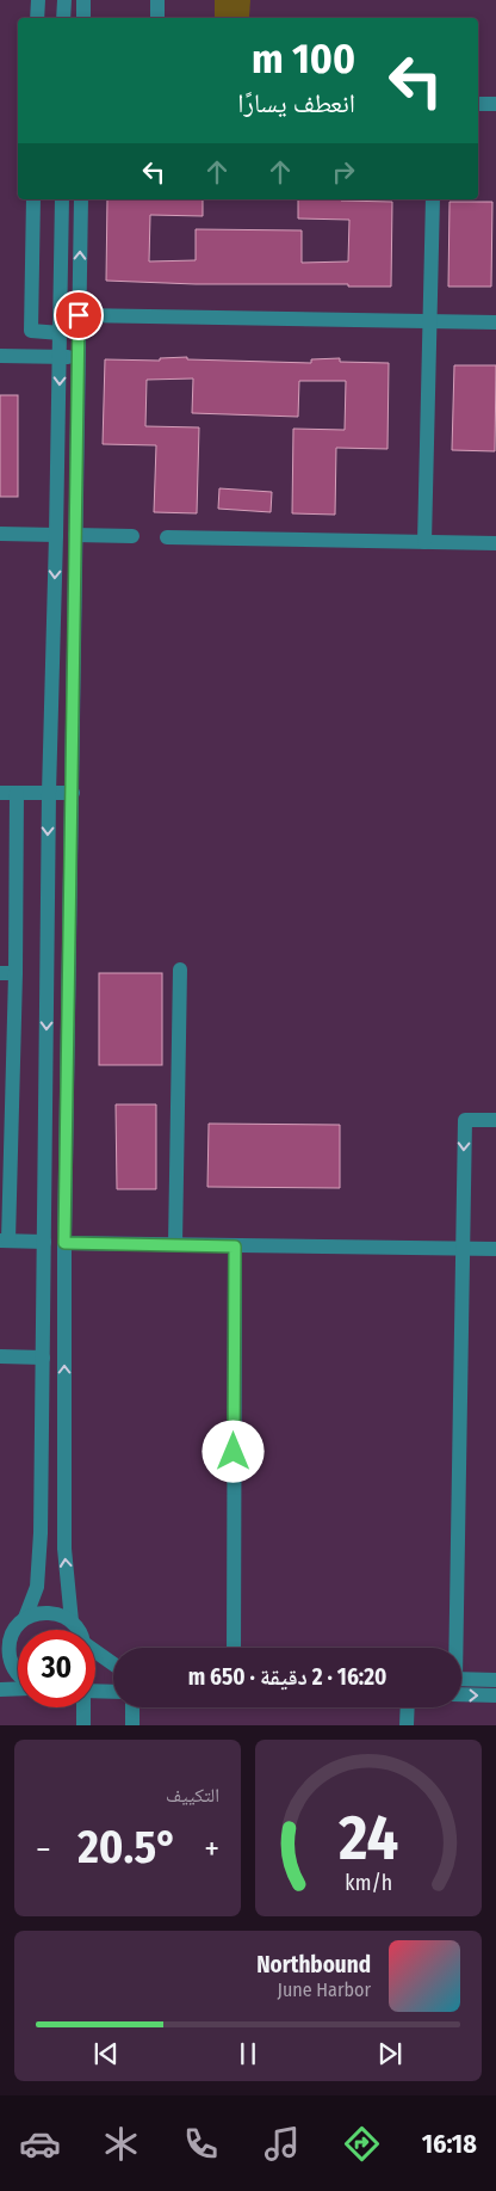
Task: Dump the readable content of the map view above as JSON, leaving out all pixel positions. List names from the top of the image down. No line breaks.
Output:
{"page":{"turn":["100 m","انعطف يسارًا"],"limit":"30","trip":"16:20 · 2 دقيقة · 650 m","tile":"التكييف","heat":["−","20.5°","+"],"song":["Northbound","June Harbor"],"tabs":"16:18","gauge":["24","km/h"]}}
